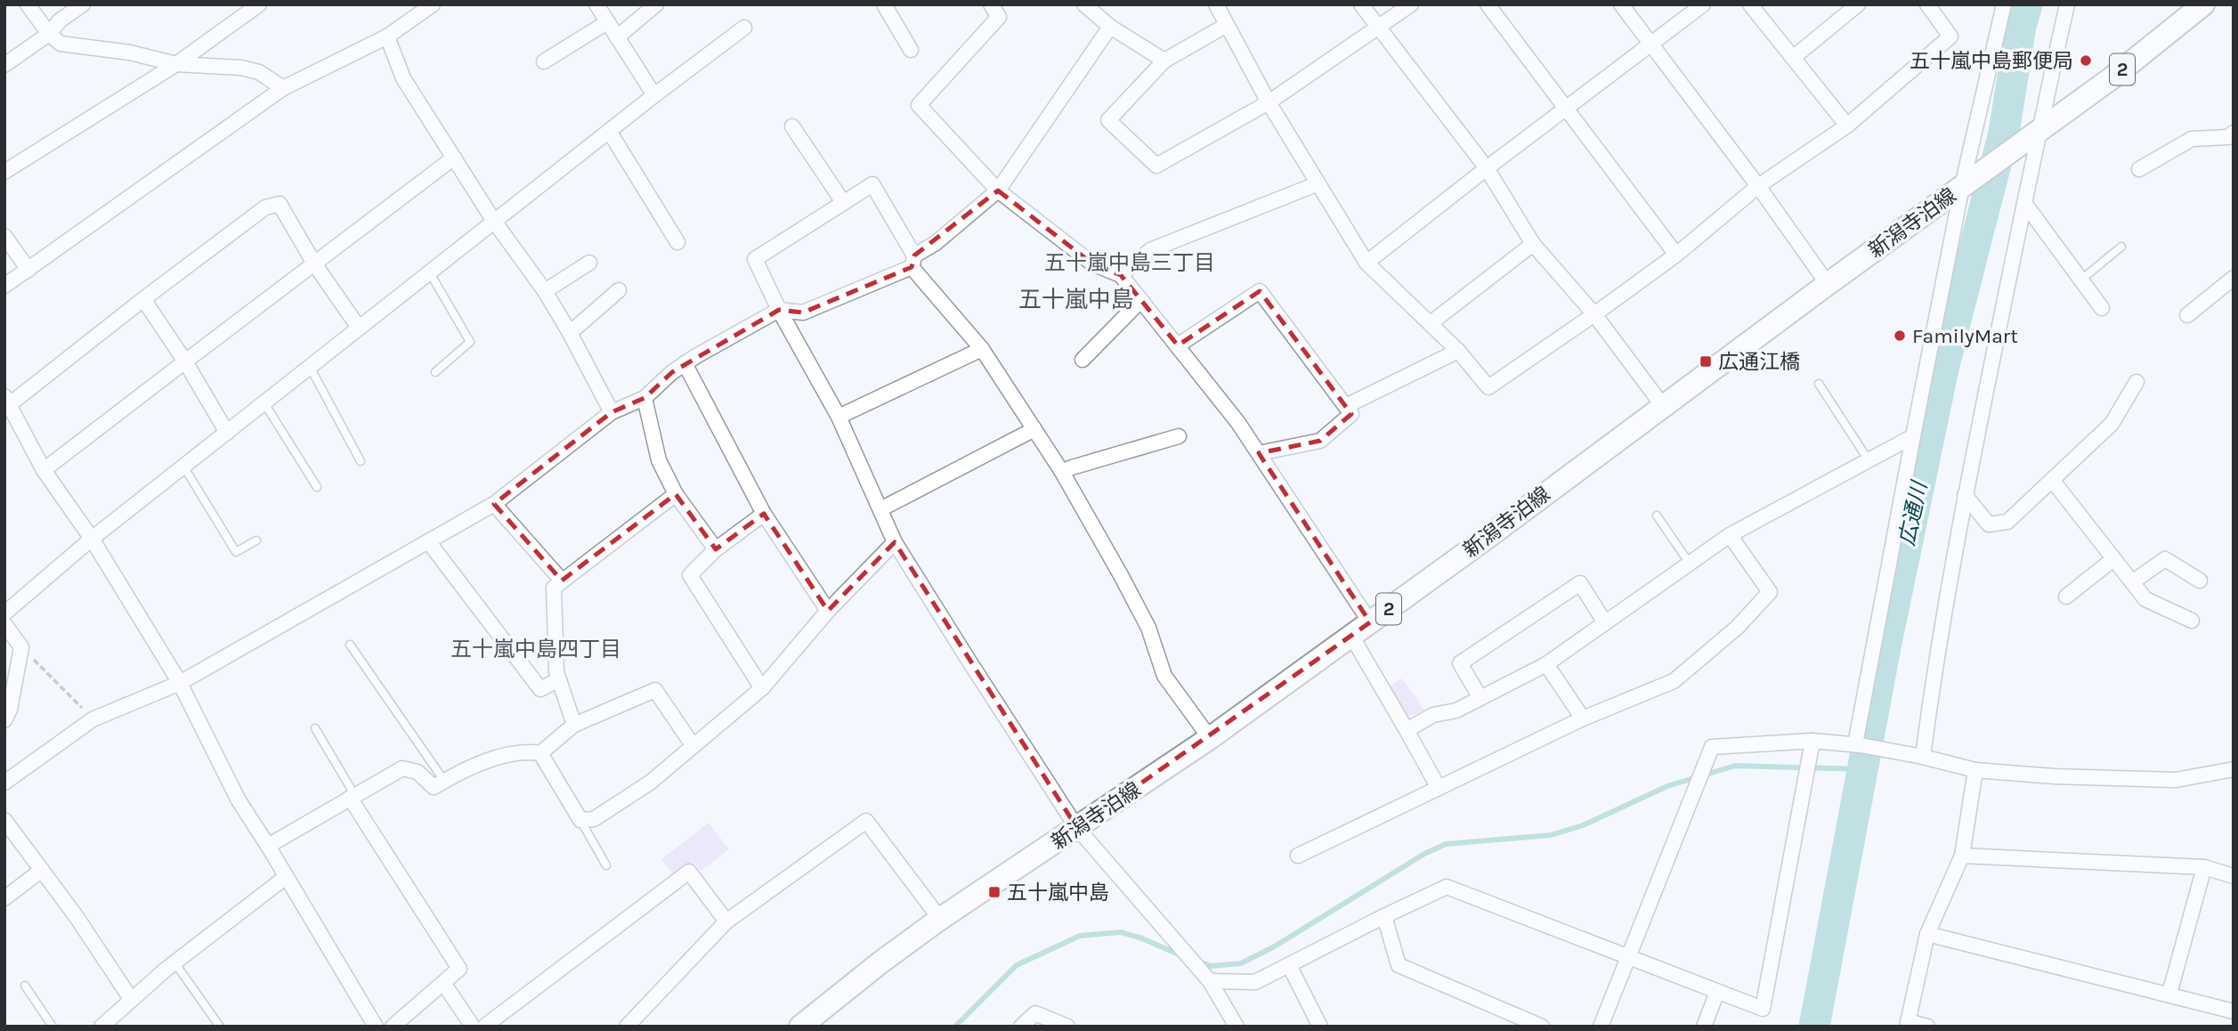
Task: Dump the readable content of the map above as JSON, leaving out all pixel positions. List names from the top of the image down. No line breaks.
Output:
{"streets":{"main road":["2","新潟寺泊線"]},"districts":["五十嵐中島三丁目","五十嵐中島","五十嵐中島四丁目"],"water":["広通川"],"places":{"other":["五十嵐中島郵便局","FamilyMart"],"transit":["広通江橋","五十嵐中島"]}}
